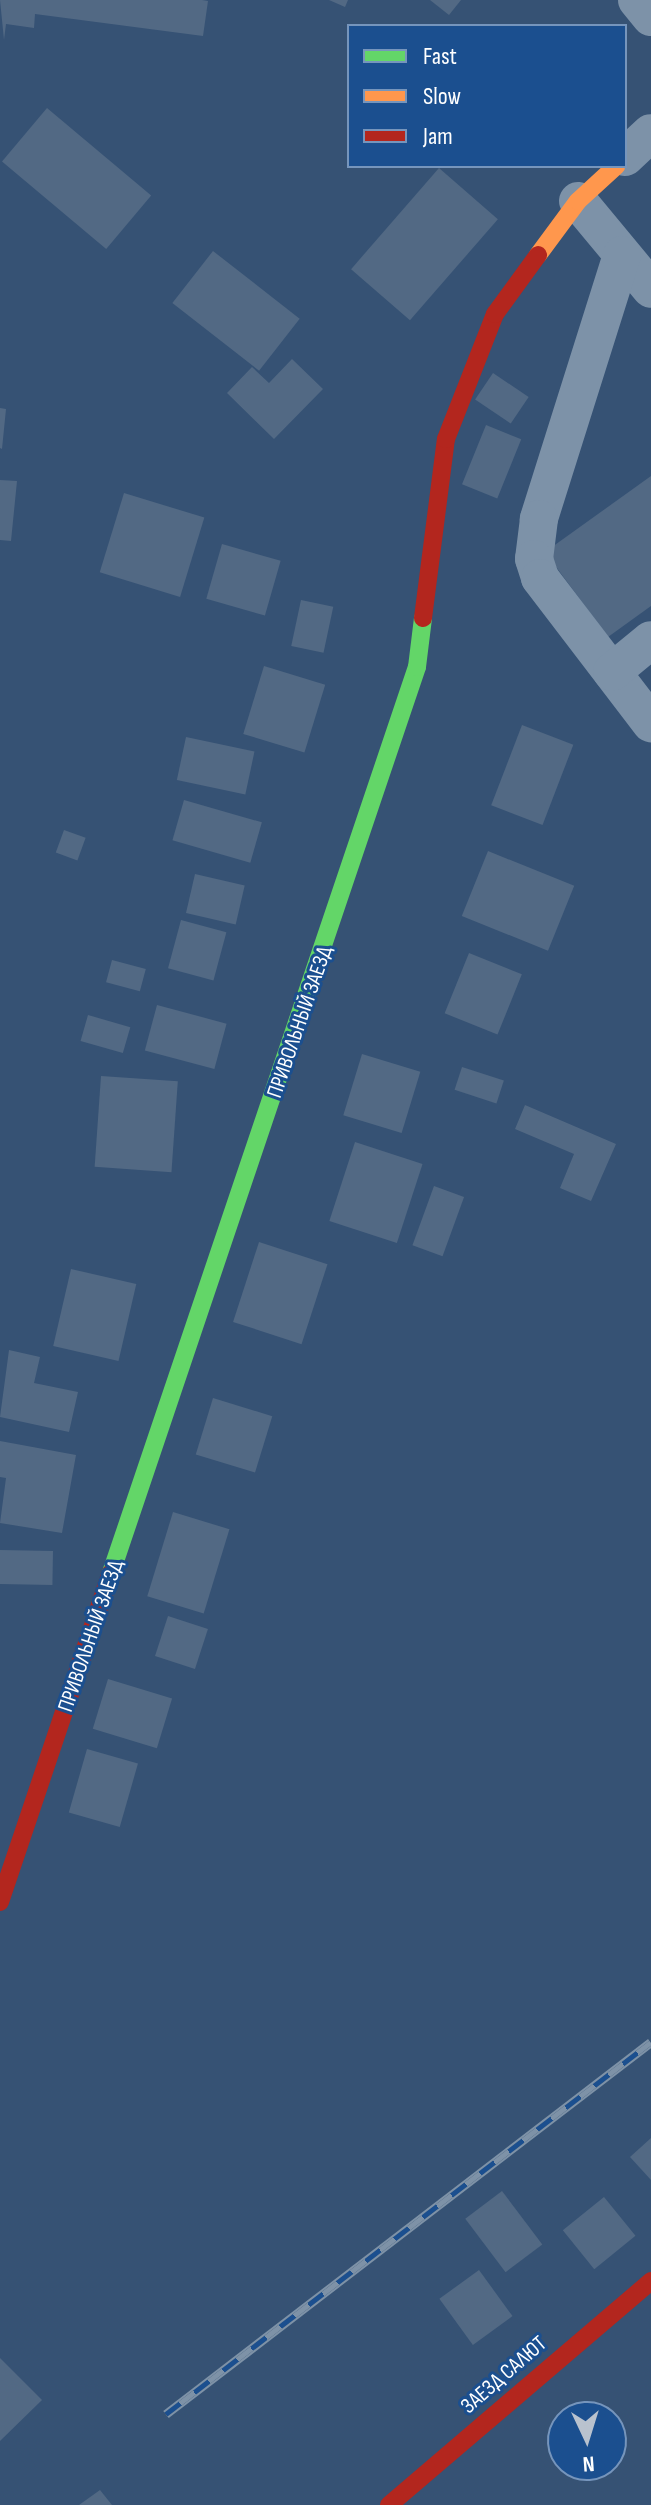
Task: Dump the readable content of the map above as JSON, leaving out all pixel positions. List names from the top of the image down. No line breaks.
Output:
{"streets":{"street":["ПРИВОЛЬНЫЙ ЗАЕЗД","ЗАЕЗД САЛЮТ"]},"legend":["Fast","Slow","Jam"],"north":"bottom"}
